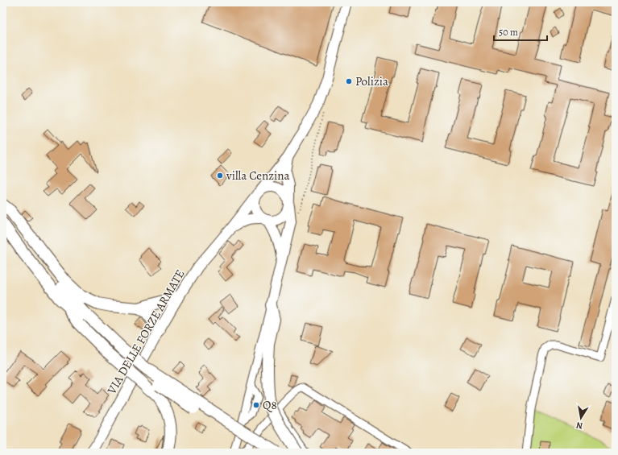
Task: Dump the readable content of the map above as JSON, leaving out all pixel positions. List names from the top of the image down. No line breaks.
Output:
{"streets":{"main road":["VIA DELLE FORZE ARMATE"]},"places":["Polizia","villa Cenzina","Q8"],"scale_bar":"50 m","north":"bottom"}
